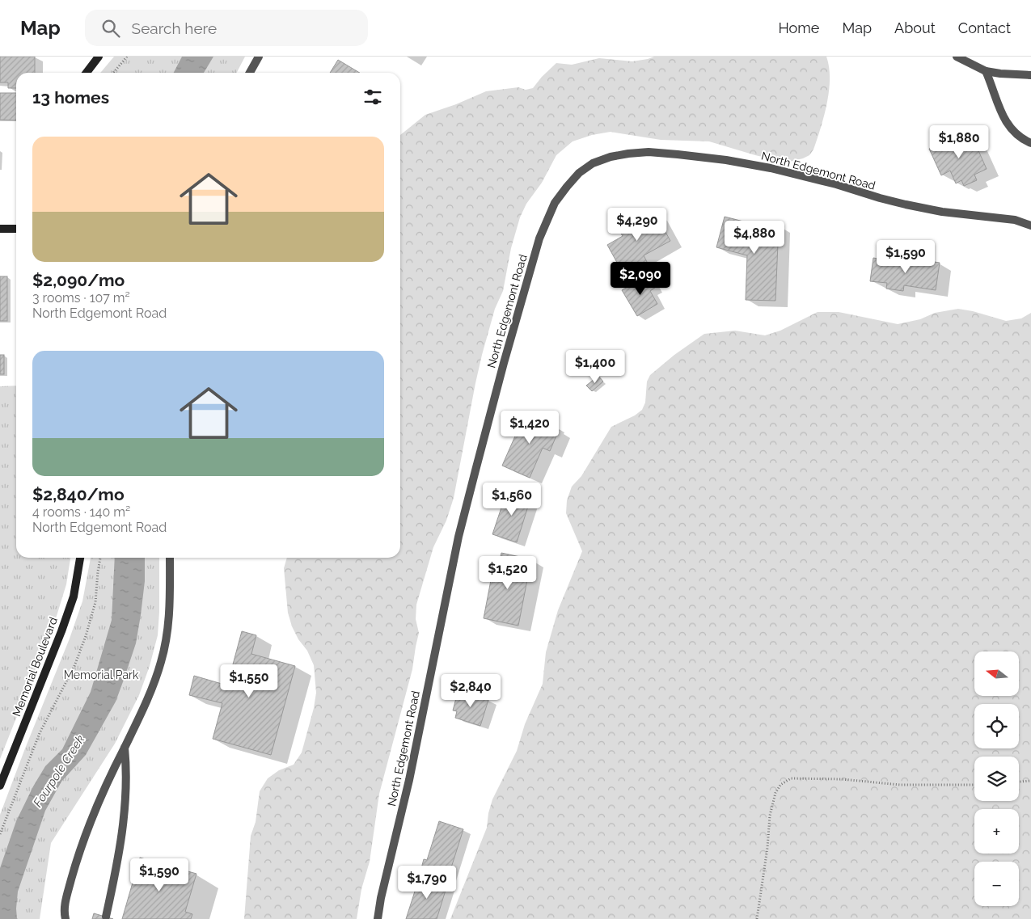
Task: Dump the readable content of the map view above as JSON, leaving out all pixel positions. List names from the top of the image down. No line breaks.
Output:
{"streets":{"street":["North Edgemont Road","Memorial Boulevard"]},"water":["Fourpole Creek"],"parks":["Memorial Park"],"north":"left","page":{"header":"Map","search":"Search here","nav":["Home","Map","About","Contact"],"heading":"13 homes","list":[{"name":"$2,090/mo","note":"3 rooms · 107 m² · North Edgemont Road"},{"name":"$2,840/mo","note":"4 rooms · 140 m² · North Edgemont Road"}],"price":["$1,880","$4,290","$4,880","$1,590","$2,090","$1,400","$1,420","$1,560","$1,520","$1,550","$2,840","$1,590","$1,790"],"map_buttons":["+","−"]}}
